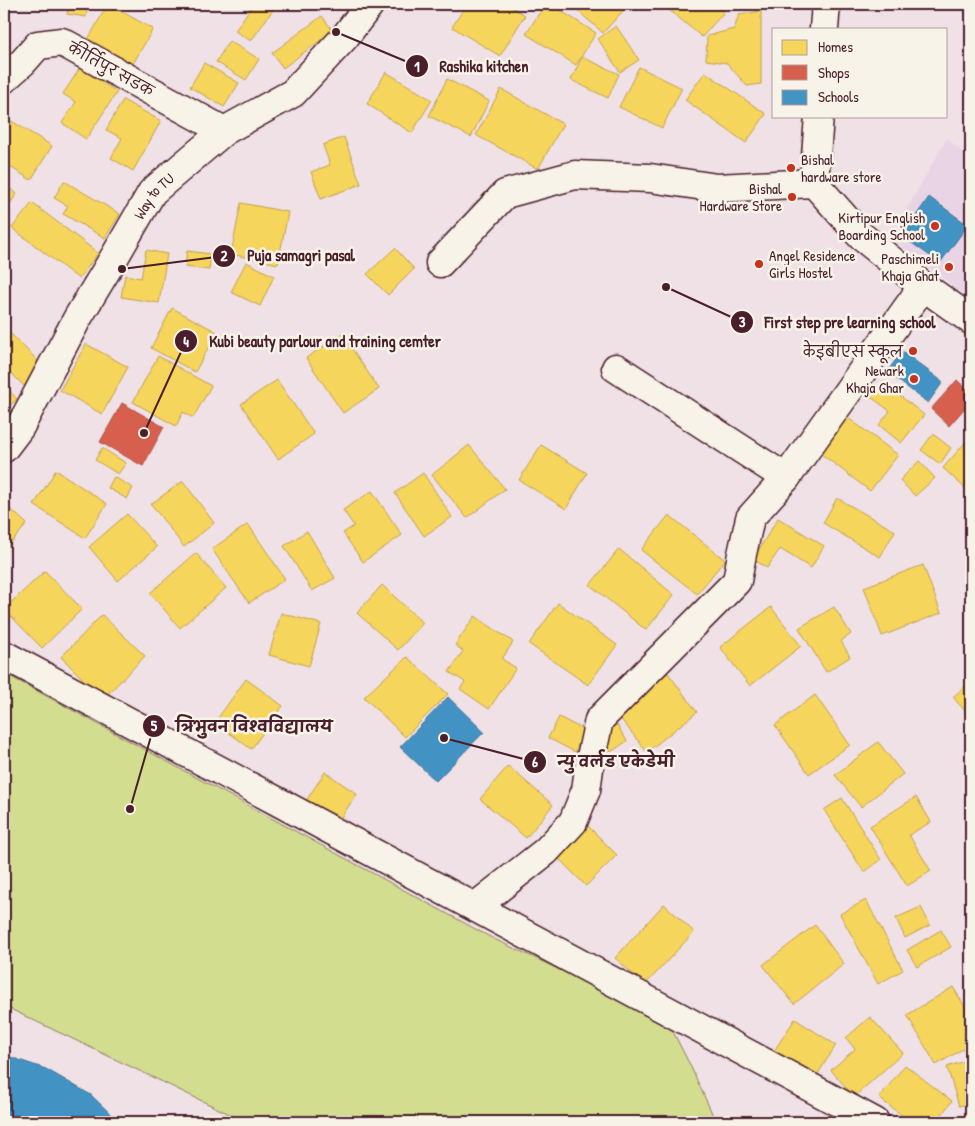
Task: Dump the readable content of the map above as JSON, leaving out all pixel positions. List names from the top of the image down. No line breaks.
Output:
{"streets":{"street":["कीर्तिपुर सडक","Way to TU"]},"crossings":[["कीर्तिपुर सडक","Way to TU"]],"places":["Rashika kitchen","Bishal hardware store","Bishal Hardware Store","Kirtipur English Boarding School","Angel Residence Girls Hostel","Paschimeli Khaja Ghat","Puja samagri pasal","First step pre learning school","केइबीएस स्कूल","Newark Khaja Ghar","Kubi beauty parlour and training cemter","न्यु वर्लड एकेडेमी","त्रिभुवन विश्वविद्यालय"],"legend":["Homes","Shops","Schools"]}
